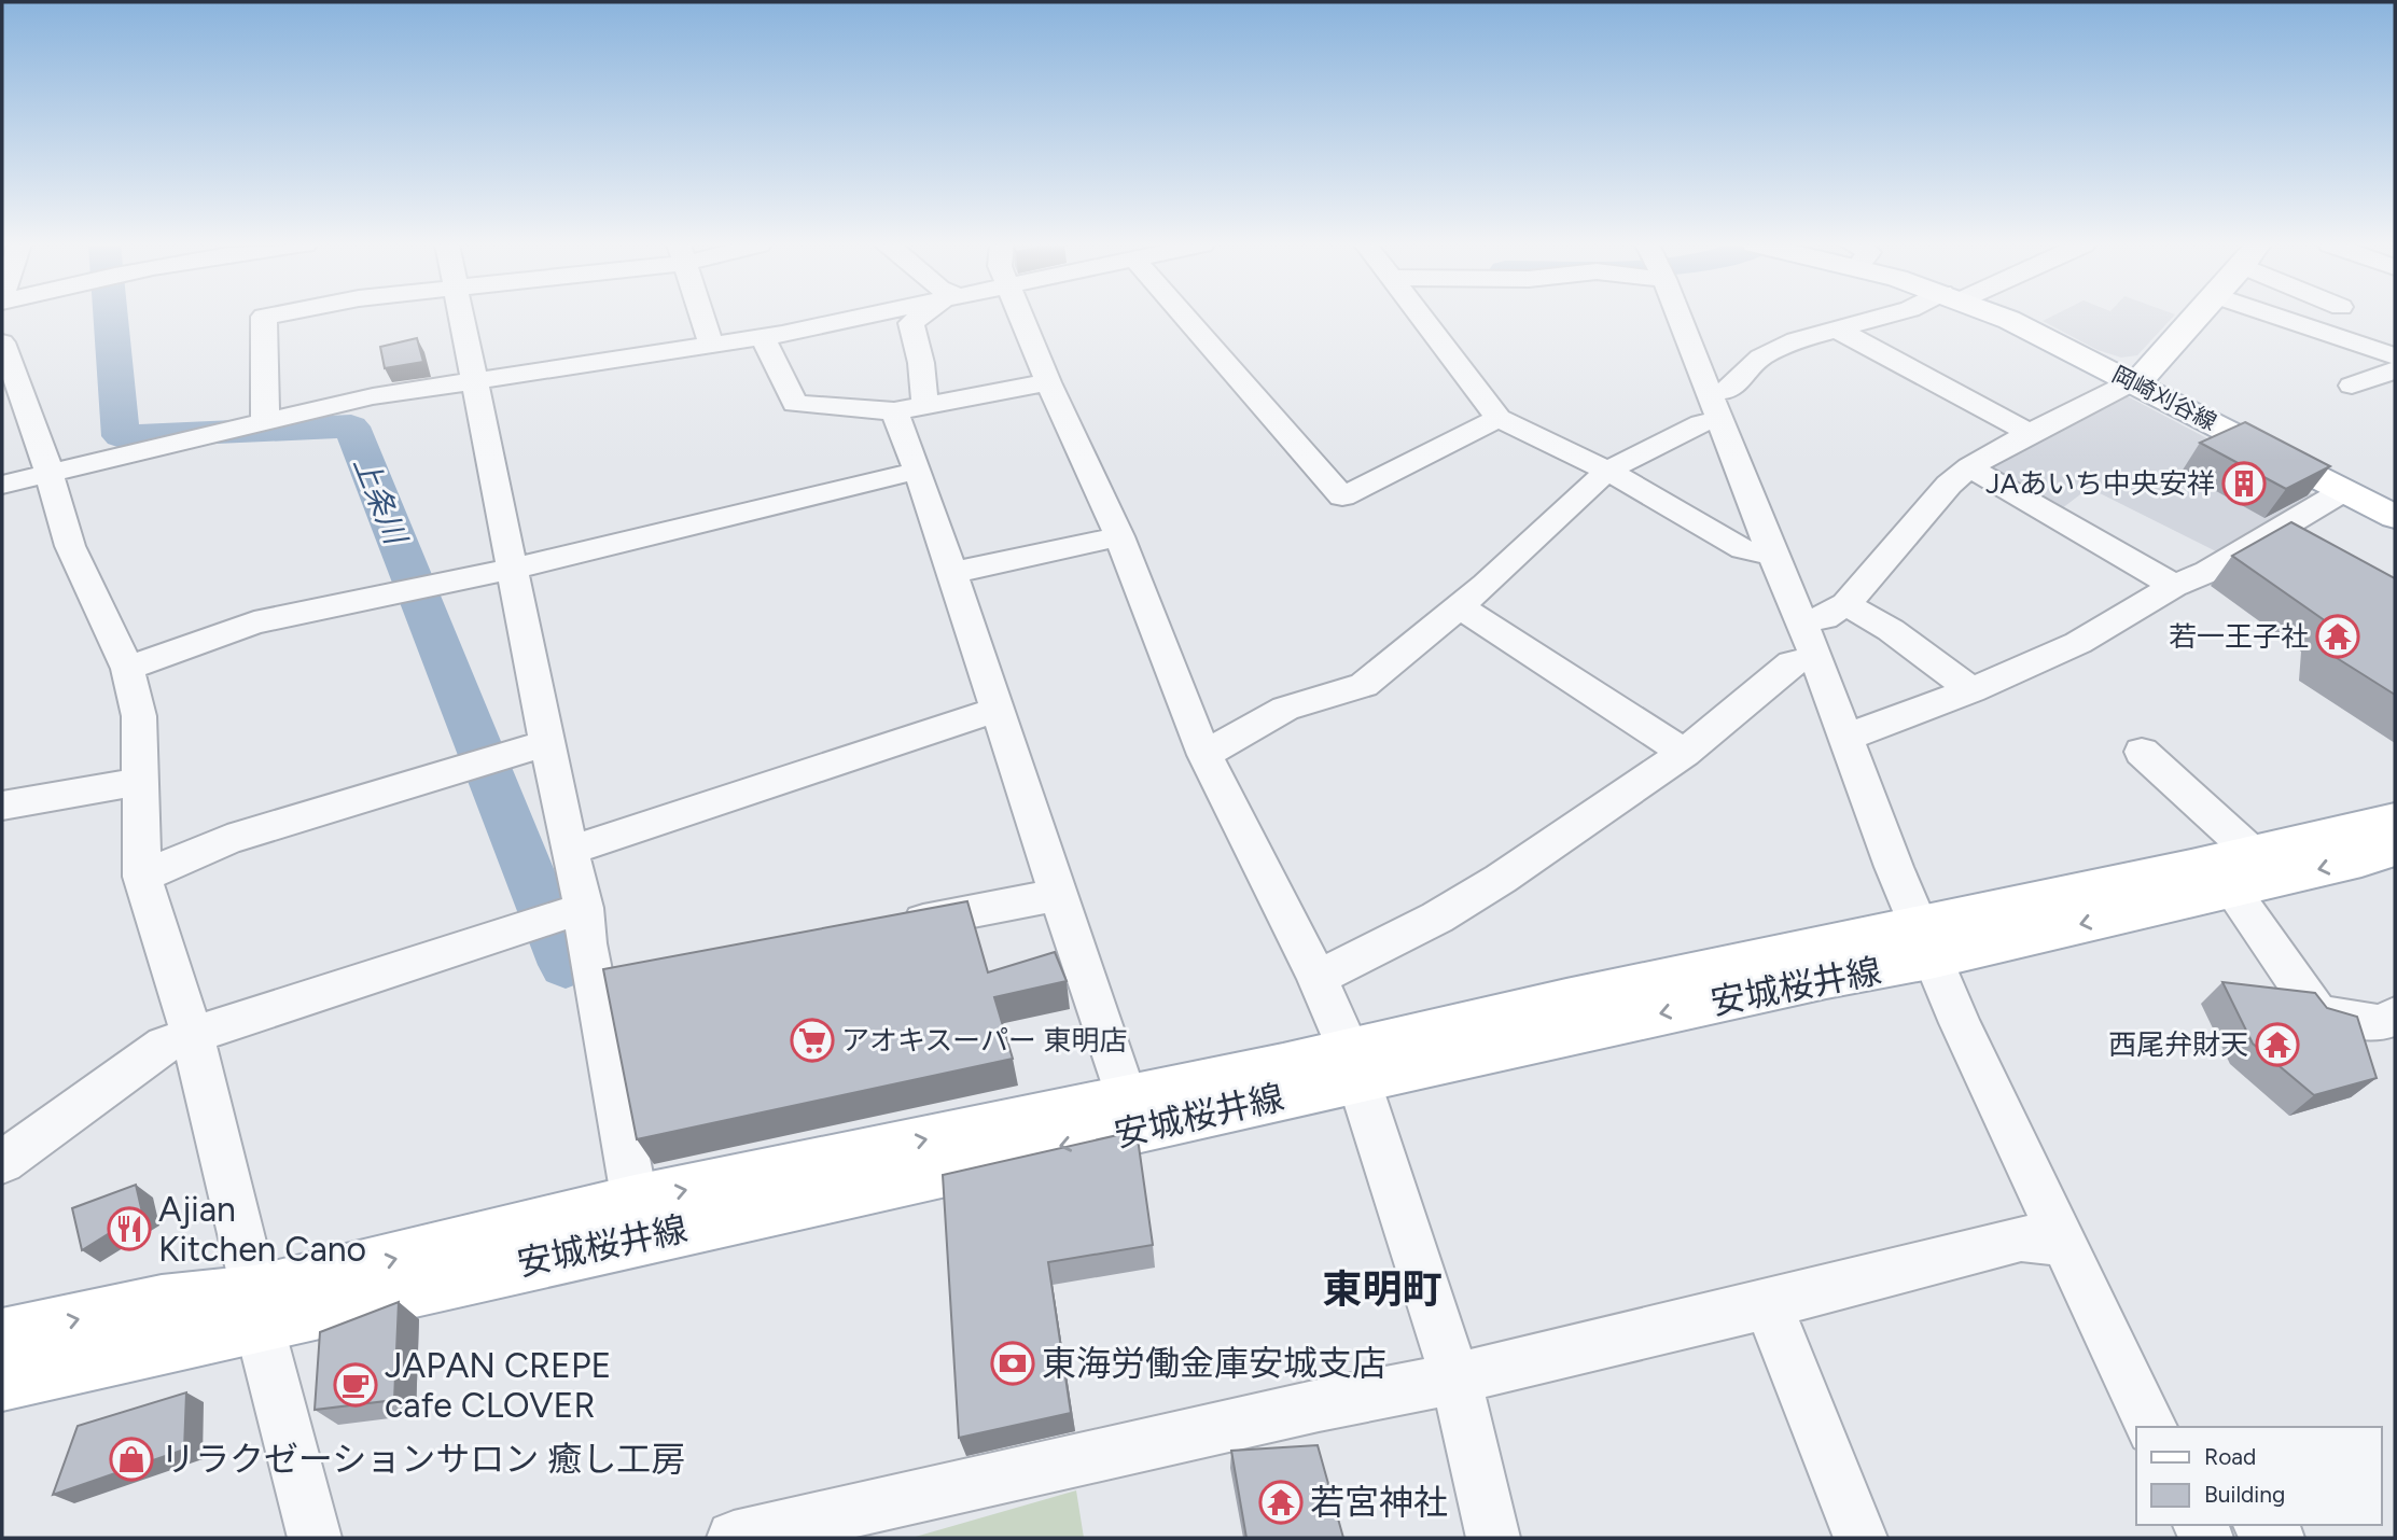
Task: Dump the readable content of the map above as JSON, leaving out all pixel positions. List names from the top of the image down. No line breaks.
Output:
{"streets":{"main road":["岡崎刈谷線","安城桜井線"]},"districts":["東明町"],"water":["上条川"],"places":{"building":["JAあいち中央安祥"],"temple":["若一王子社","西尾弁財天","若宮神社"],"supermarket":["アオキスーパー 東明店"],"restaurant":["Ajian Kitchen Cano"],"bank":["東海労働金庫安城支店"],"cafe":["JAPAN CREPE cafe CLOVER"],"shop":["リラクゼーションサロン 癒し工房"]},"legend":["Road","Building"]}
